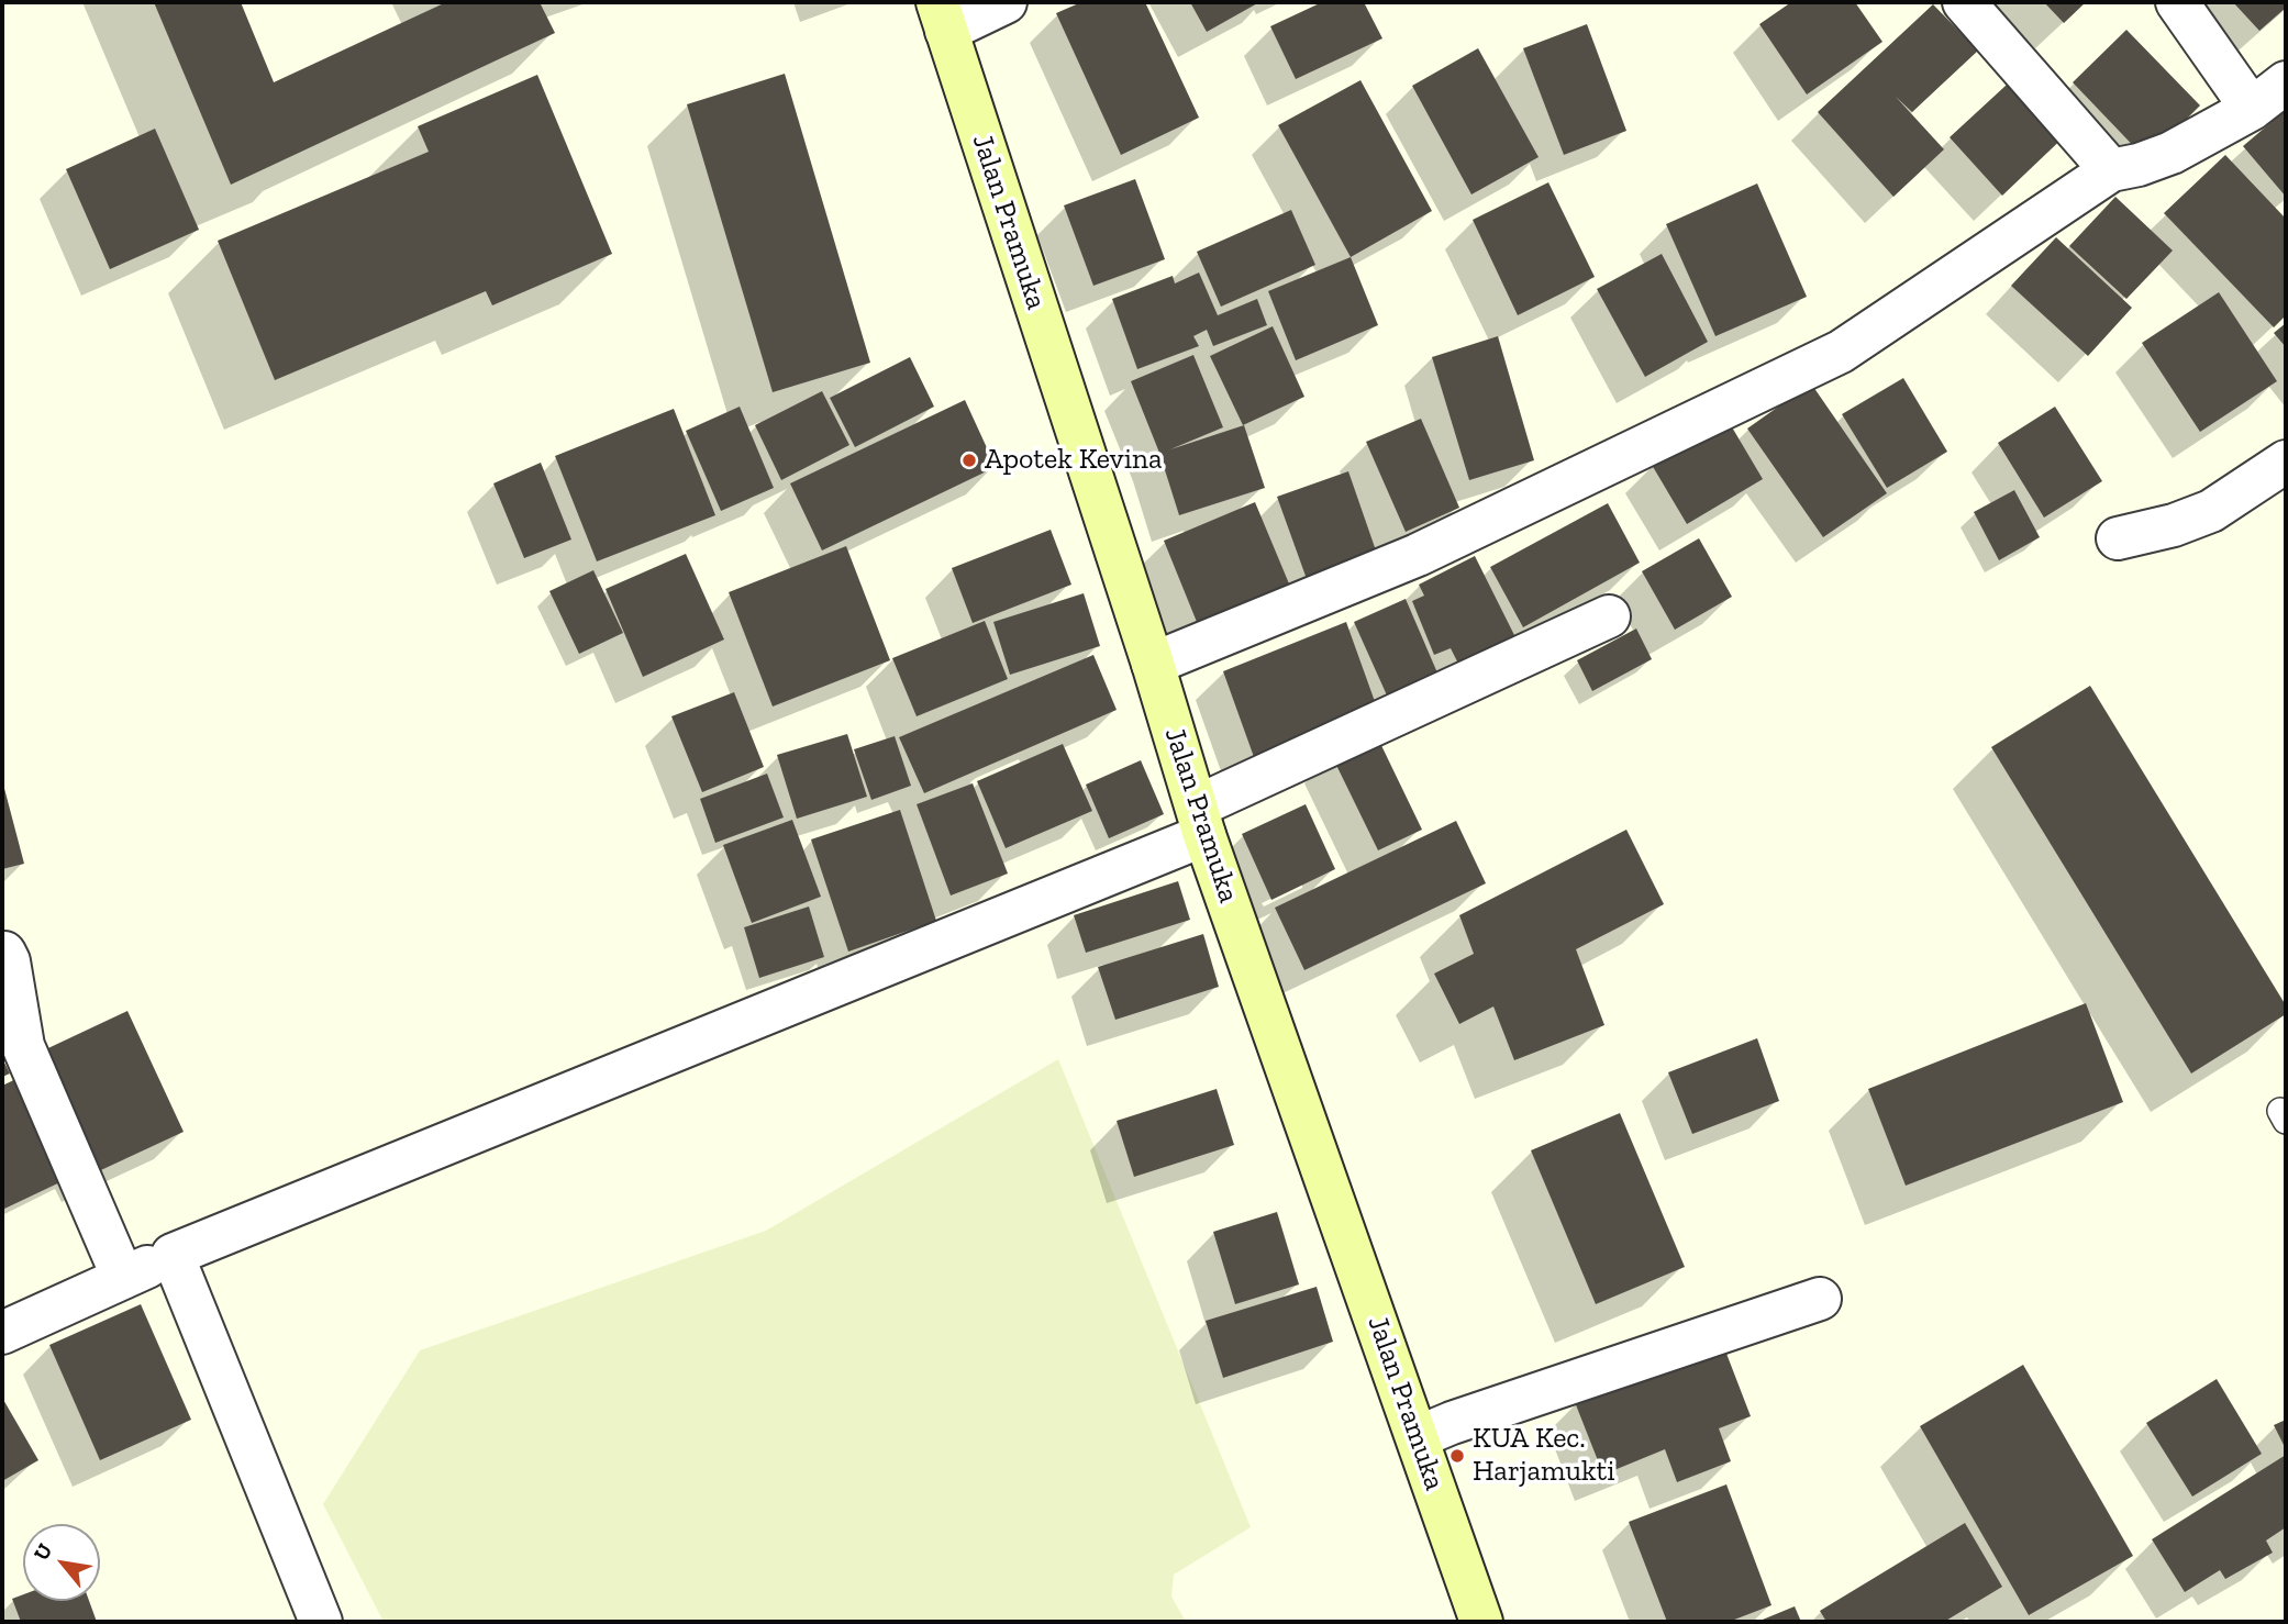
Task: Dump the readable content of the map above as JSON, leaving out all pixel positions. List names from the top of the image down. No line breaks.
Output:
{"streets":{"street":["Jalan Pramuka"]},"places":["Apotek Kevina","KUA Kec. Harjamukti"],"north":"top left"}
